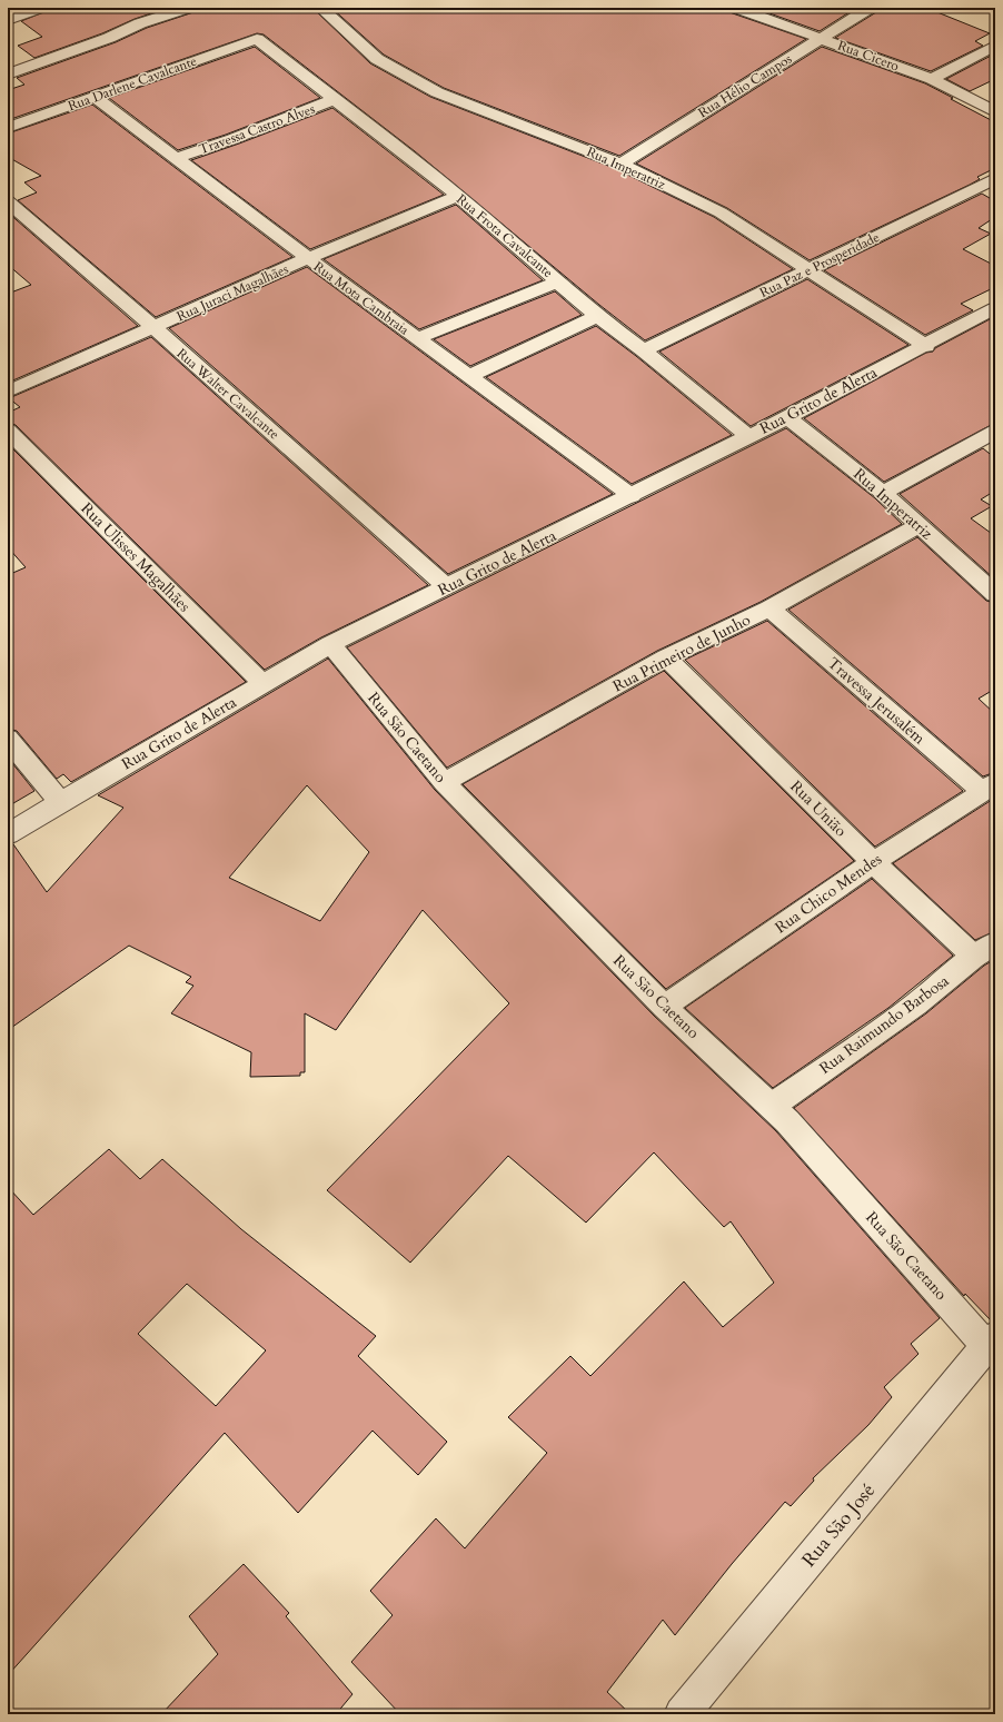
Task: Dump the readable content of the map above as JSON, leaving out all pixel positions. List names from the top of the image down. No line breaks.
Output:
{"streets":{"street":["Rua Cicero","Rua Darlene Cavalcante","Rua Hélio Campos","Travessa Castro Alves","Rua Imperatriz","Rua Frota Cavalcante","Rua Paz e Prosperidade","Rua Juraci Magalhães","Rua Mota Cambraia","Rua Walter Cavalcante","Rua Grito de Alerta","Rua Ulisses Magalhães","Rua Primeiro de Junho","Travessa Jerusalém","Rua São Caetano","Rua União","Rua Chico Mendes","Rua Raimundo Barbosa","Rua São José"]},"crossings":[["Rua Cicero","Rua Hélio Campos"],["Rua Darlene Cavalcante","Rua Frota Cavalcante"],["Rua Darlene Cavalcante","Rua Mota Cambraia"],["Rua Hélio Campos","Rua Imperatriz"],["Travessa Castro Alves","Rua Frota Cavalcante"],["Travessa Castro Alves","Rua Mota Cambraia"],["Rua Imperatriz","Rua Paz e Prosperidade"],["Rua Imperatriz","Rua Grito de Alerta"],["Rua Imperatriz","Rua Primeiro de Junho"],["Rua Frota Cavalcante","Rua Paz e Prosperidade"],["Rua Frota Cavalcante","Rua Juraci Magalhães"],["Rua Frota Cavalcante","Rua Grito de Alerta"],["Rua Juraci Magalhães","Rua Mota Cambraia"],["Rua Juraci Magalhães","Rua Walter Cavalcante"],["Rua Mota Cambraia","Rua Grito de Alerta"],["Rua Walter Cavalcante","Rua Grito de Alerta"],["Rua Grito de Alerta","Rua Ulisses Magalhães"],["Rua Grito de Alerta","Rua São Caetano"],["Rua Primeiro de Junho","Travessa Jerusalém"],["Rua Primeiro de Junho","Rua São Caetano"],["Rua Primeiro de Junho","Rua União"],["Travessa Jerusalém","Rua Chico Mendes"],["Rua São Caetano","Rua Chico Mendes"],["Rua São Caetano","Rua Raimundo Barbosa"],["Rua São Caetano","Rua São José"],["Rua União","Rua Chico Mendes"],["Rua União","Rua Raimundo Barbosa"]]}
